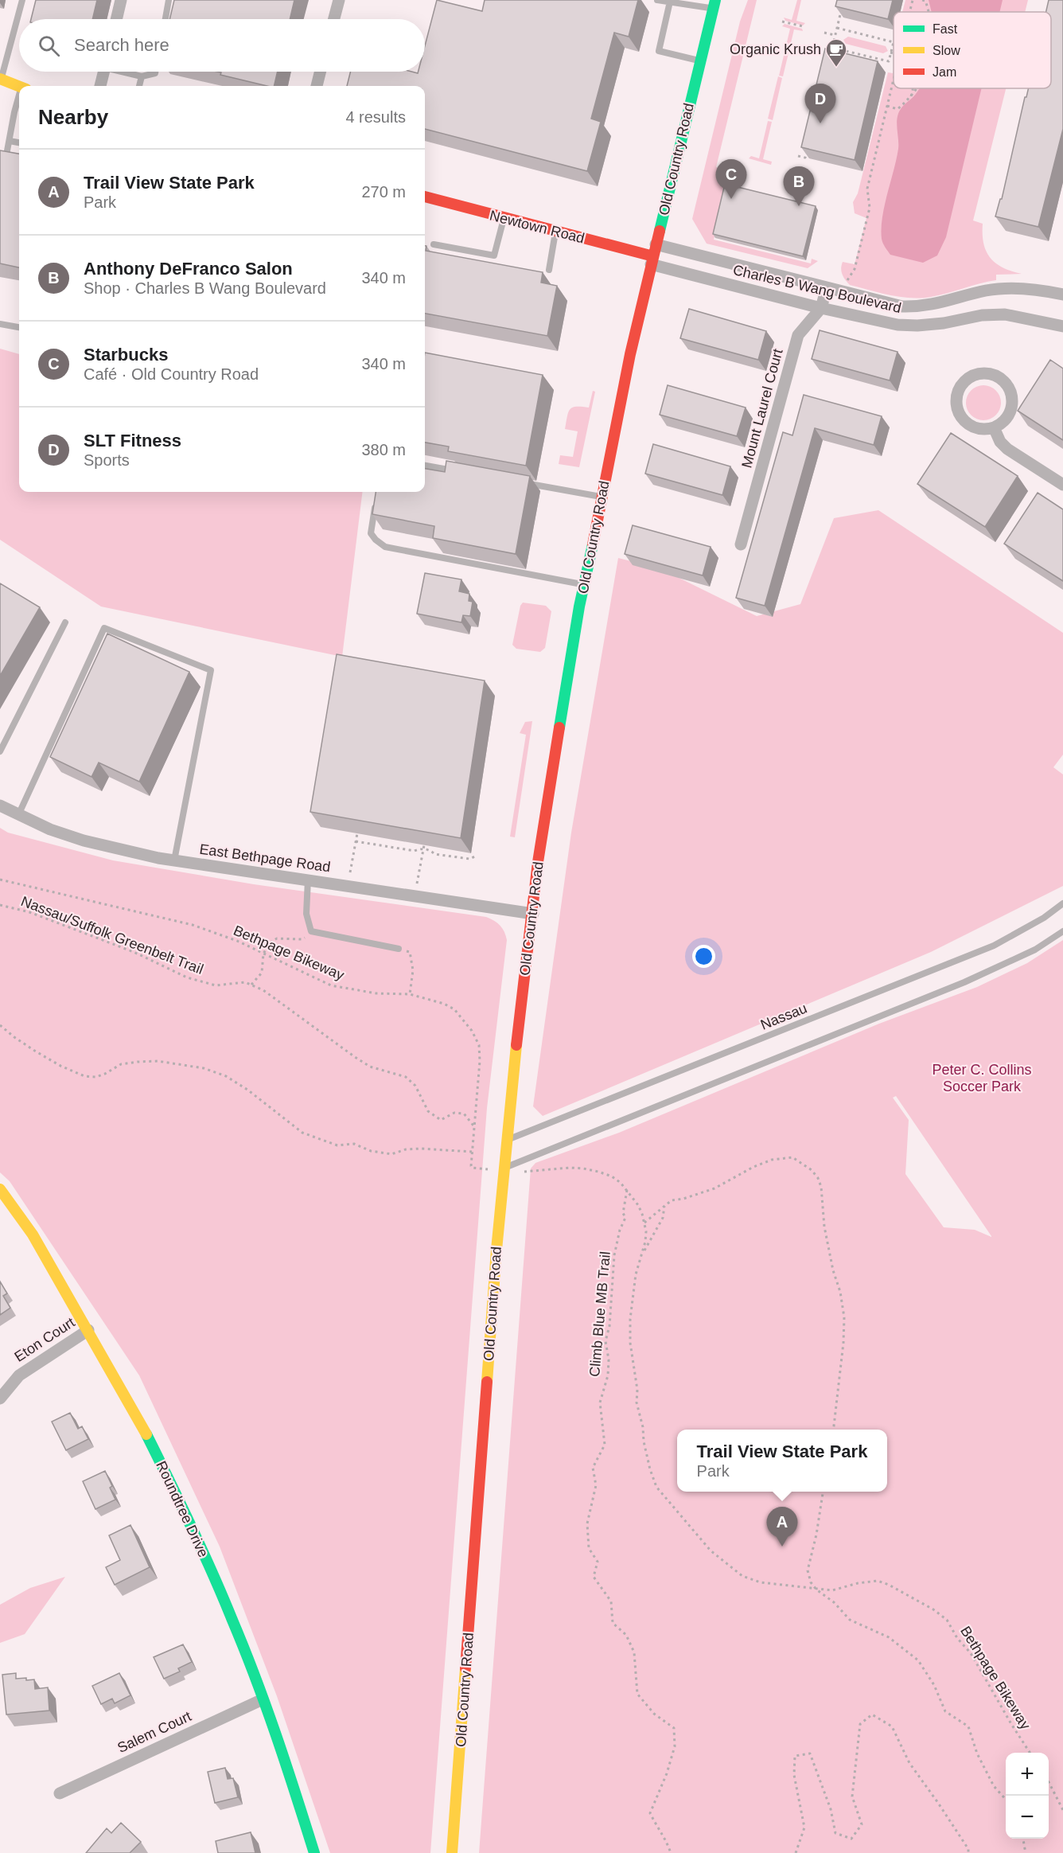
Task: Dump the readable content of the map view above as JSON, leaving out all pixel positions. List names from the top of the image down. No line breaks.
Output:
{"streets":{"main road":["Old Country Road","Newtown Road","Roundtree Drive"],"street":["Charles B Wang Boulevard","Mount Laurel Court","East Bethpage Road","Eton Court","Salem Court"],"lane":["Nassau"],"path":["Nassau/Suffolk Greenbelt Trail","Bethpage Bikeway","Climb Blue MB Trail"]},"crossings":[["Old Country Road","Newtown Road"],["Old Country Road","Charles B Wang Boulevard"],["Old Country Road","East Bethpage Road"],["Old Country Road","Nassau"],["Newtown Road","Charles B Wang Boulevard"],["Charles B Wang Boulevard","Mount Laurel Court"],["Nassau/Suffolk Greenbelt Trail","Bethpage Bikeway"],["Bethpage Bikeway","Climb Blue MB Trail"],["Eton Court","Roundtree Drive"],["Roundtree Drive","Salem Court"]],"parks":["Peter C. Collins Soccer Park"],"places":{"cafe":["Organic Krush"]},"legend":["Fast","Slow","Jam"],"page":{"search":"Search here","pins":["D","C","B","A"],"heading":["Nearby","4 results"],"list":[{"mark":"A","name":"Trail View State Park","note":"Park","value":"270 m"},{"mark":"B","name":"Anthony DeFranco Salon","note":"Shop · Charles B Wang Boulevard","value":"340 m"},{"mark":"C","name":"Starbucks","note":"Café · Old Country Road","value":"340 m"},{"mark":"D","name":"SLT Fitness","note":"Sports","value":"380 m"}],"popup":["Trail View State Park","Park"],"map_buttons":["+","−"]}}
